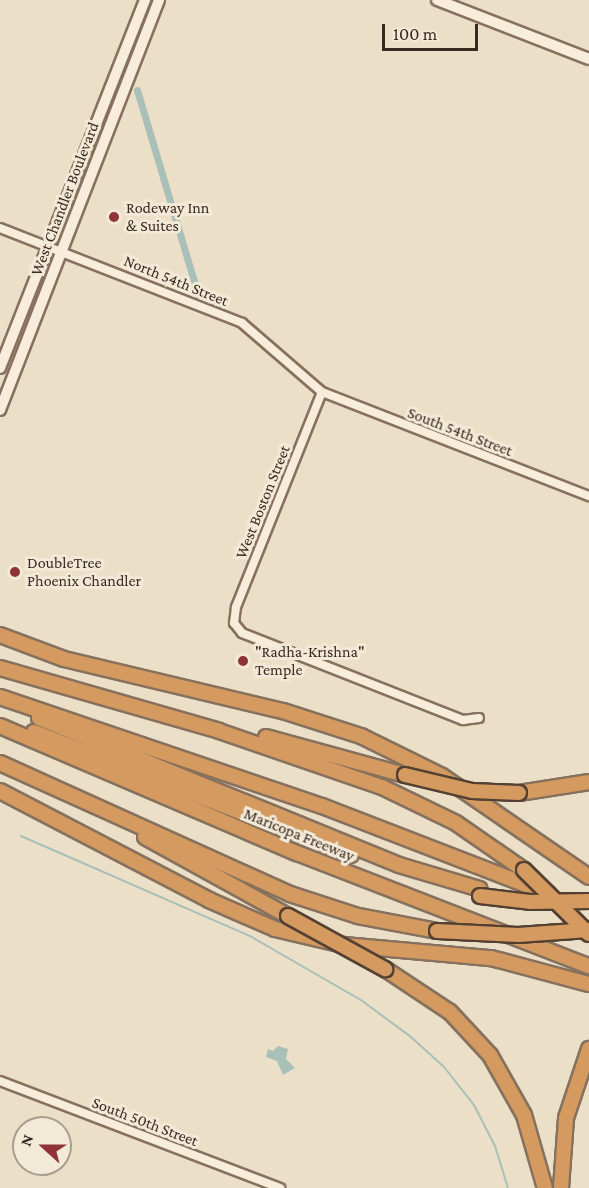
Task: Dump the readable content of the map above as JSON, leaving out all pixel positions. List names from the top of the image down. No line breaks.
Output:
{"streets":{"highway":["Maricopa Freeway"],"main road":["West Chandler Boulevard"],"street":["North 54th Street","South 54th Street","West Boston Street","South 50th Street"]},"crossings":[["West Chandler Boulevard","North 54th Street"],["North 54th Street","South 54th Street"],["North 54th Street","West Boston Street"],["South 54th Street","West Boston Street"]],"places":["Rodeway Inn & Suites","DoubleTree Phoenix Chandler","\"Radha-Krishna\" Temple"],"scale_bar":"100 m","north":"left"}
